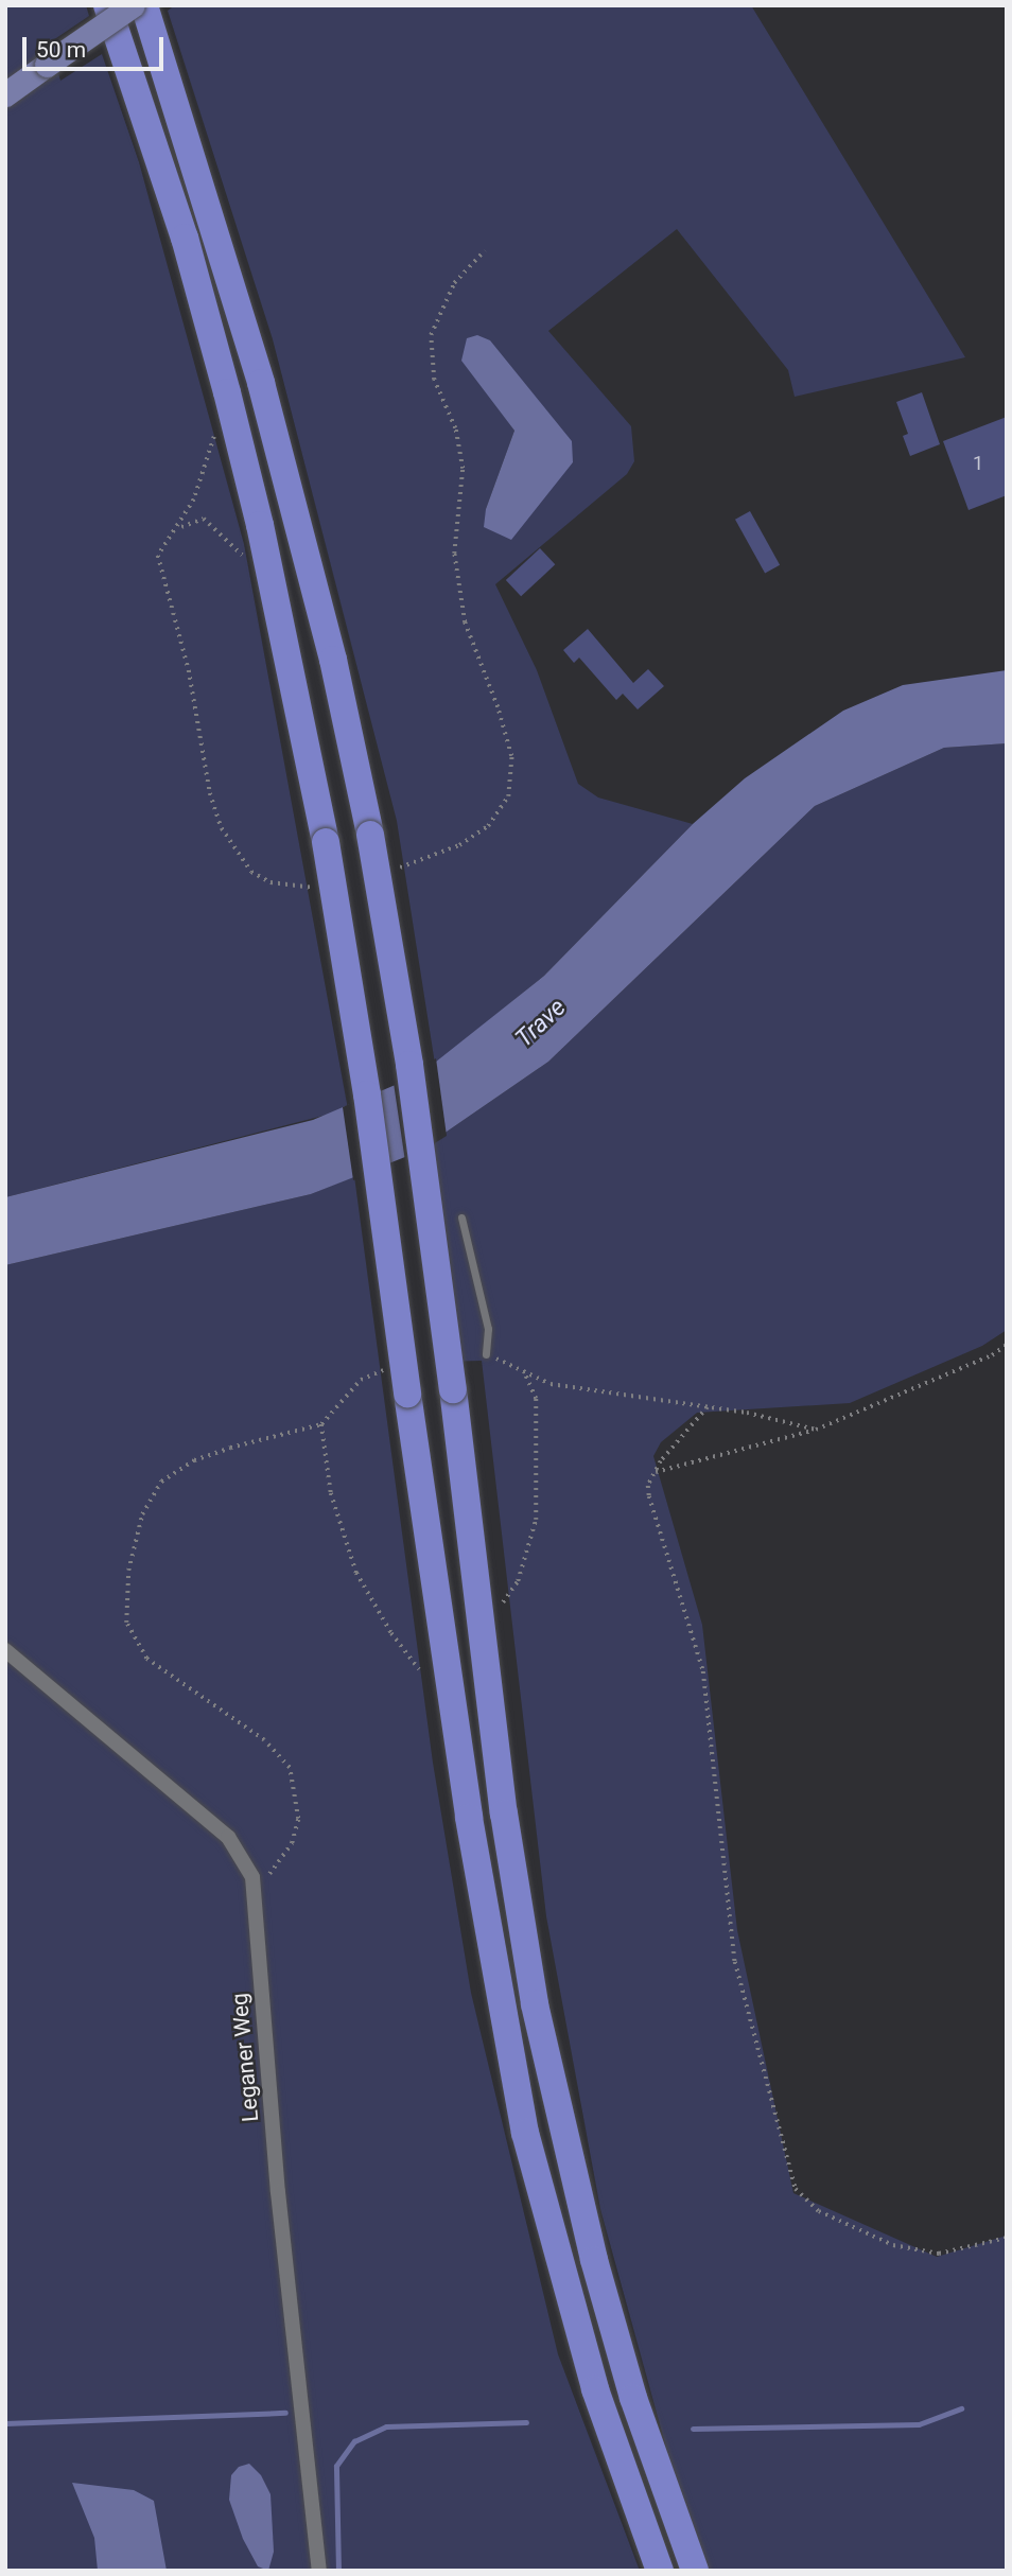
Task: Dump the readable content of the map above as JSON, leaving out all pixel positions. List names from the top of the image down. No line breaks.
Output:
{"streets":{"street":["Leganer Weg"]},"water":["Trave"],"house_numbers":["1"],"scale_bar":"50 m"}
